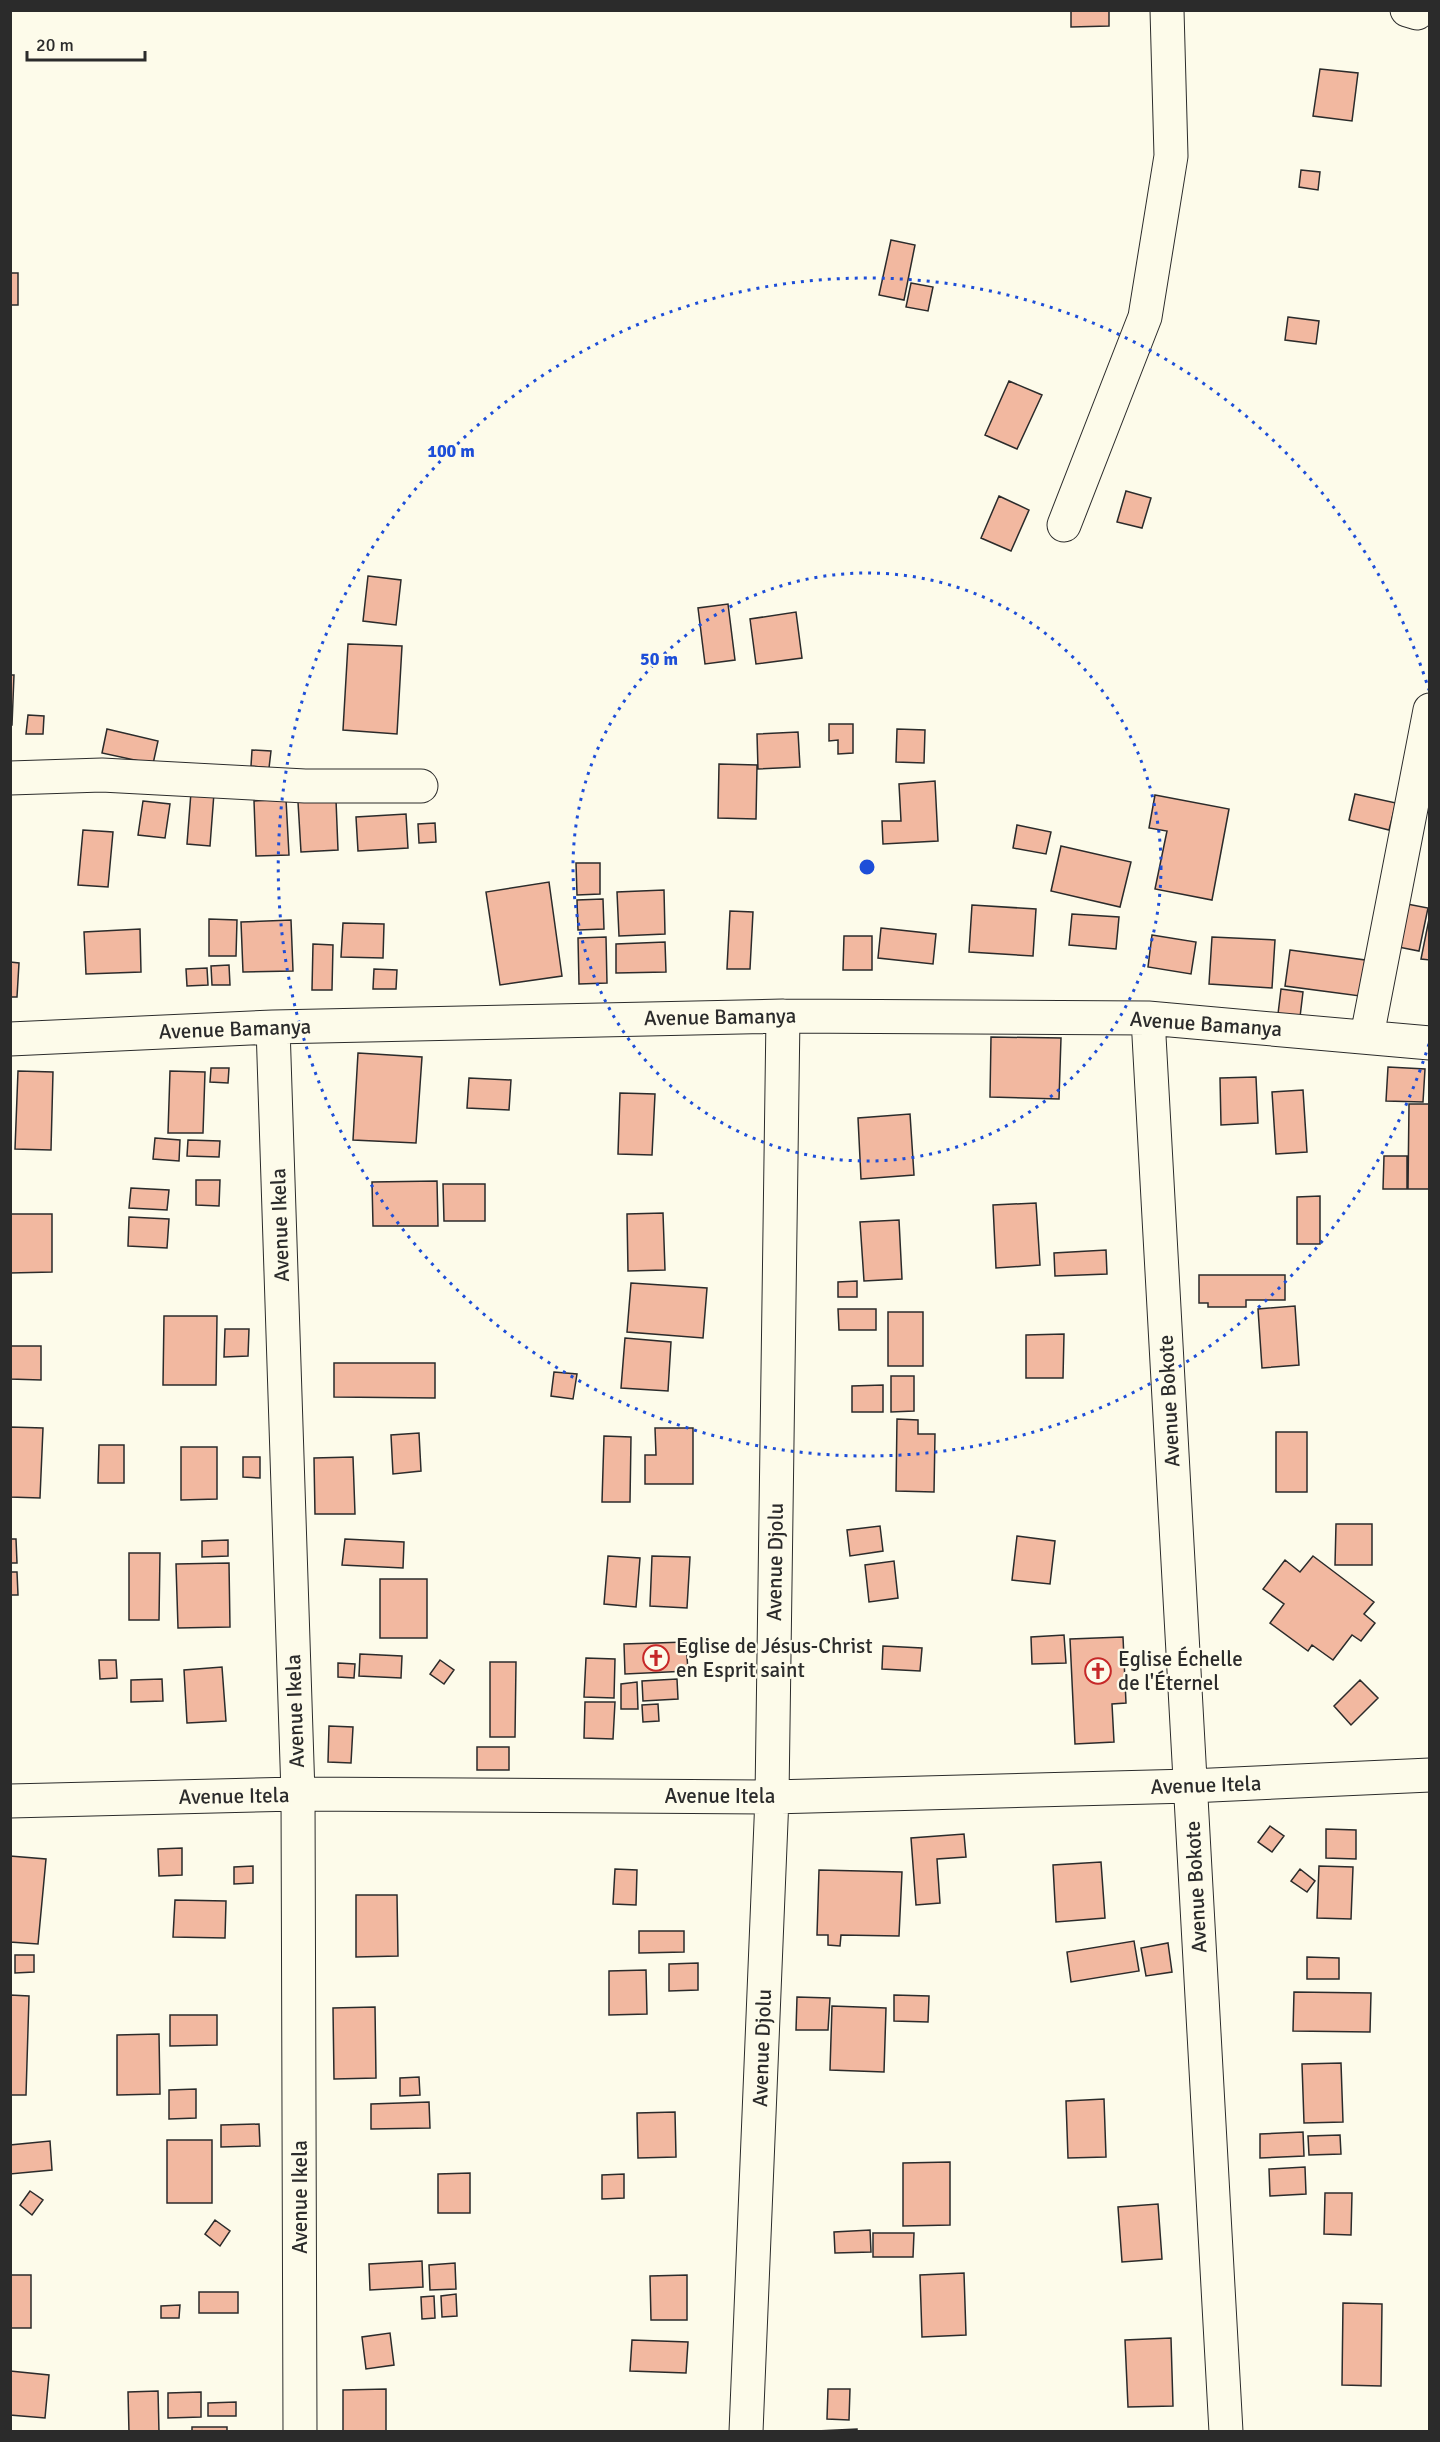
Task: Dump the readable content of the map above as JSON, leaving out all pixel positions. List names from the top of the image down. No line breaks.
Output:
{"streets":{"street":["Avenue Bamanya","Avenue Ikela","Avenue Bokote","Avenue Djolu","Avenue Itela"]},"crossings":[["Avenue Bamanya","Avenue Ikela"],["Avenue Bamanya","Avenue Bokote"],["Avenue Bamanya","Avenue Djolu"],["Avenue Ikela","Avenue Itela"],["Avenue Bokote","Avenue Itela"],["Avenue Djolu","Avenue Itela"]],"places":{"church":["Eglise de Jésus-Christ en Esprit saint","Eglise Échelle de l'Éternel"]},"scale_bar":"20 m","rings":["100 m","50 m"]}
